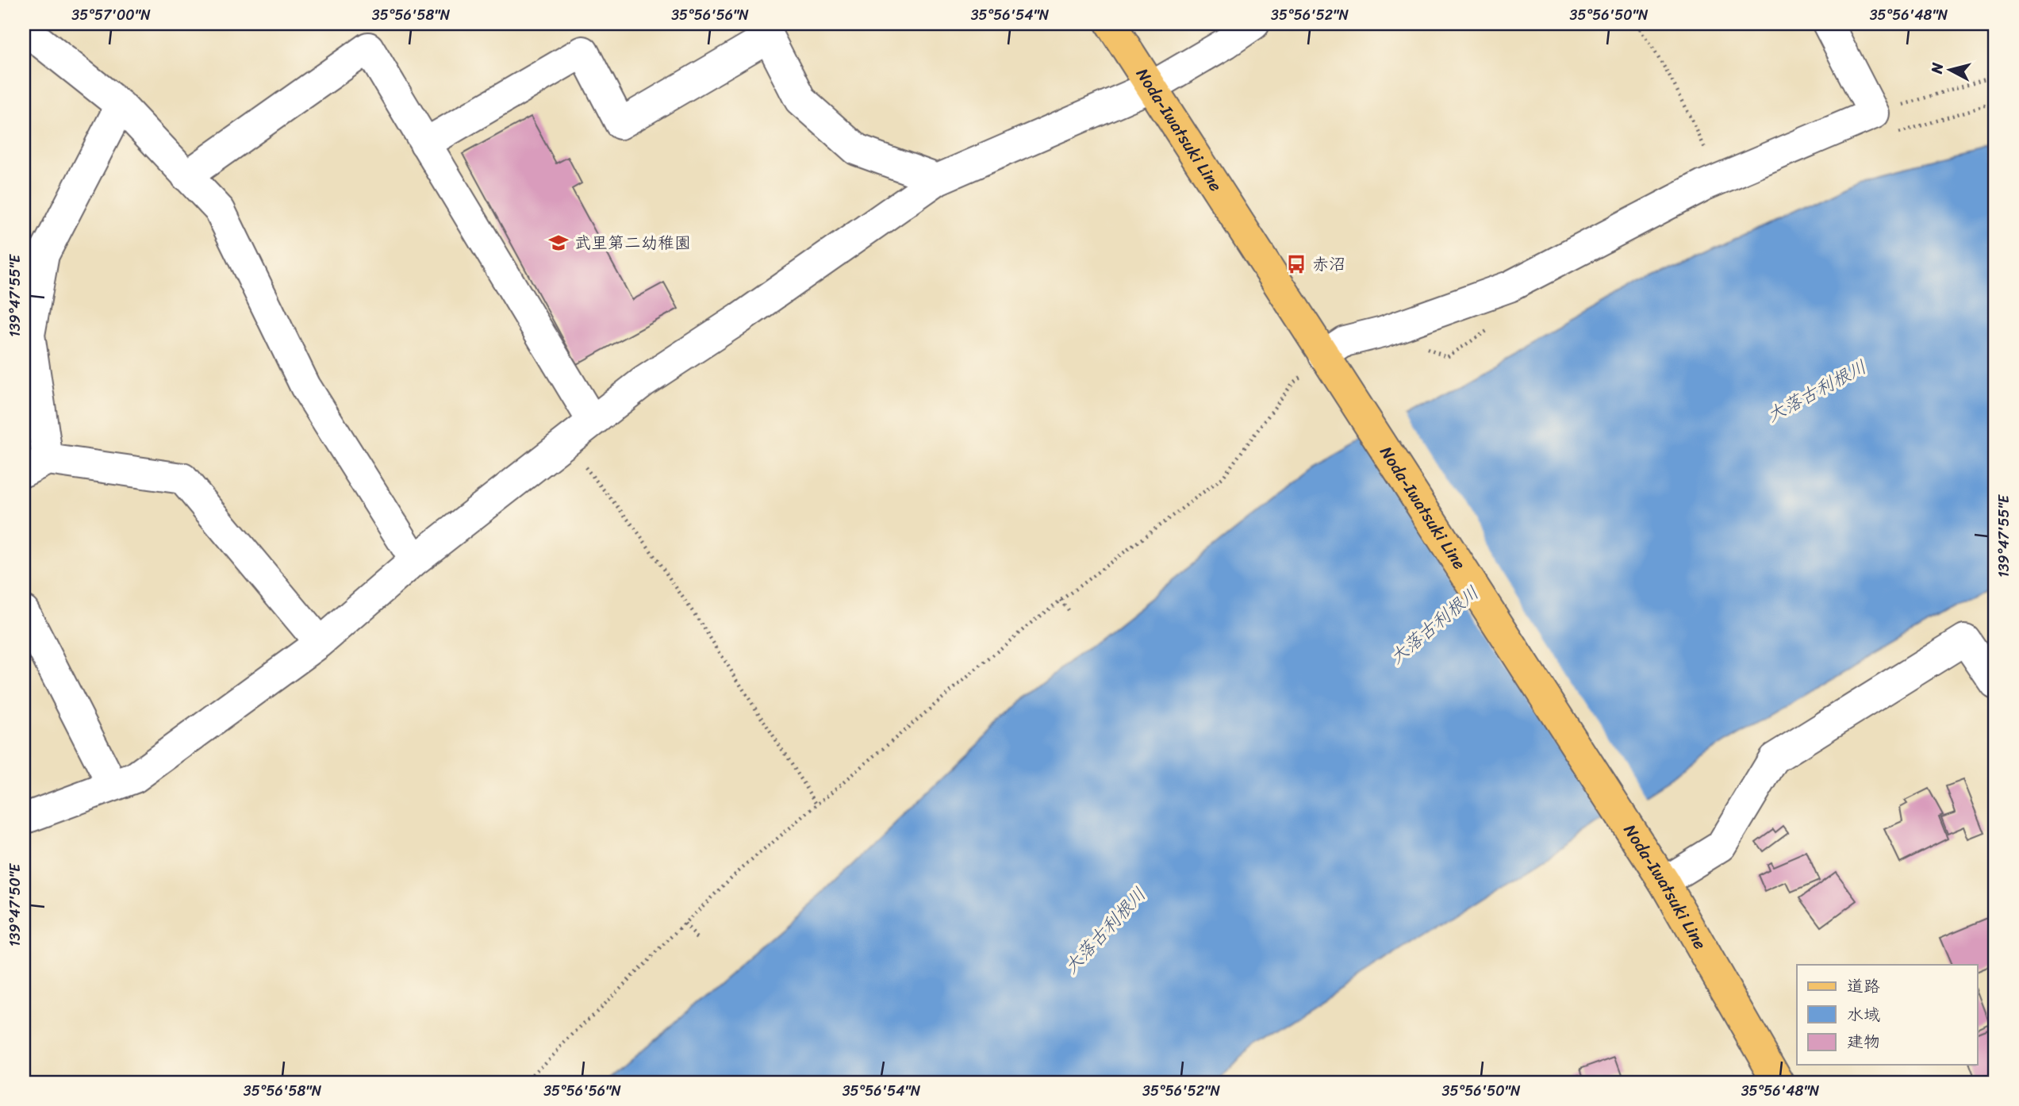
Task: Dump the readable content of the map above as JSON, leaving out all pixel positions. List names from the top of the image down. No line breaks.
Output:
{"streets":{"main road":["Noda-Iwatsuki Line"]},"water":["大落古利根川"],"places":{"school or university":["武里第二幼稚園"],"bus stop":["赤沼"]},"legend":["道路","水域","建物"],"north":"left","coordinates":["35°57'00\"N","35°56'58\"N","35°56'56\"N","35°56'54\"N","35°56'52\"N","35°56'50\"N","35°56'48\"N","139°47'55\"E","139°47'50\"E"]}
